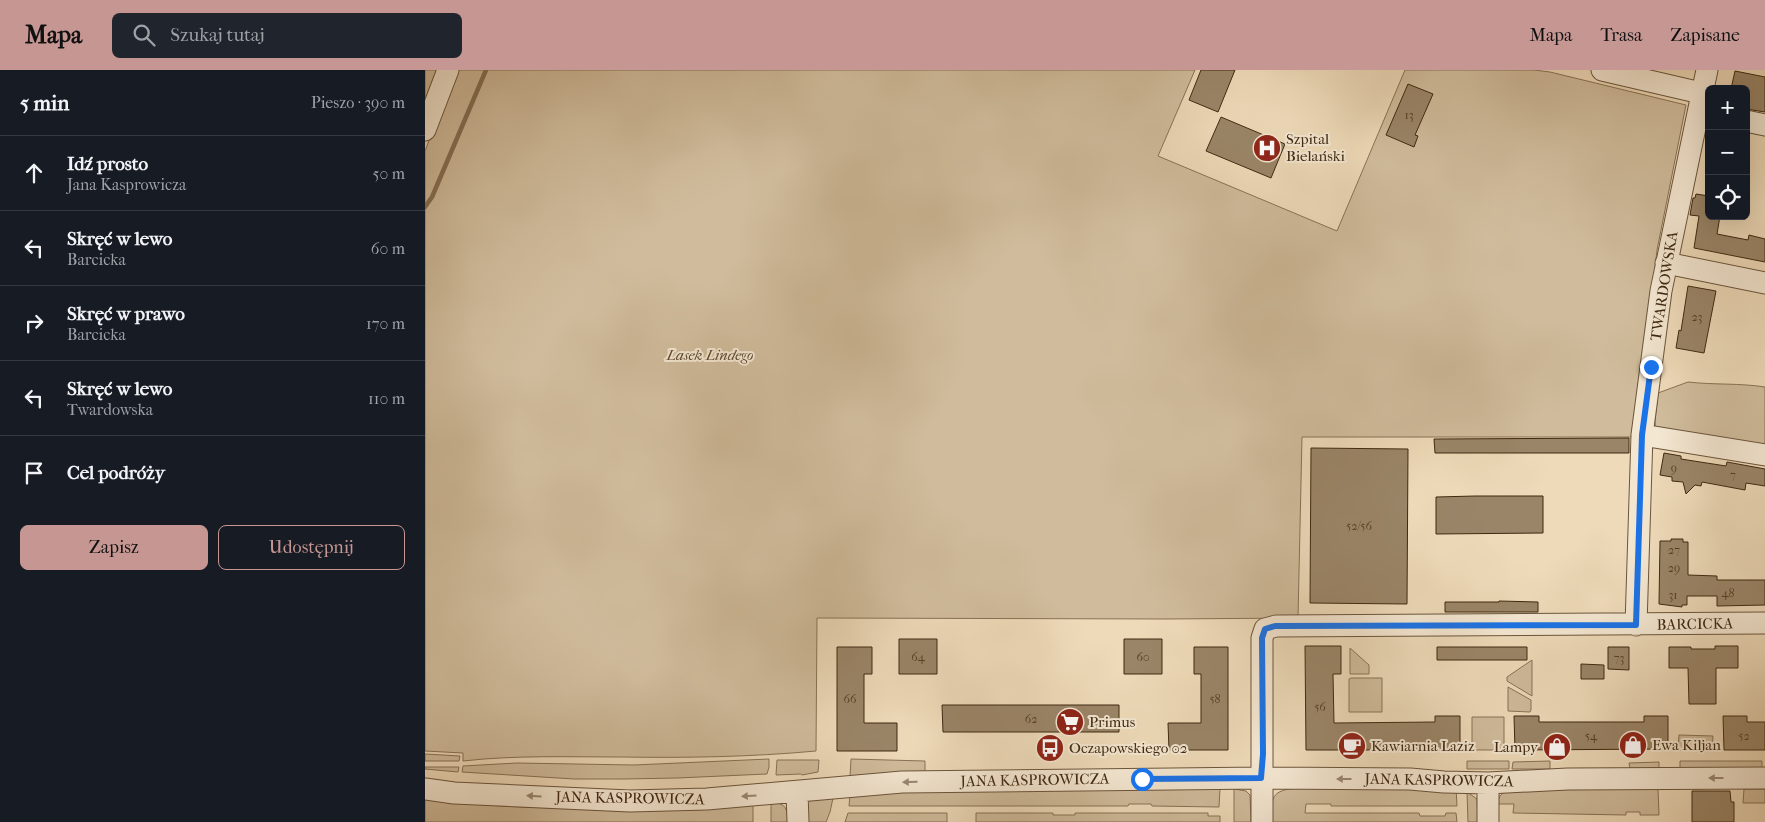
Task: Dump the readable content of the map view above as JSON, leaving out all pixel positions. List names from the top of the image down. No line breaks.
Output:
{"streets":{"street":["TWARDOWSKA","BARCICKA","JANA KASPROWICZA"]},"crossings":[["TWARDOWSKA","BARCICKA"],["BARCICKA","JANA KASPROWICZA"]],"one_way":["JANA KASPROWICZA"],"parks":["Lasek Lindego"],"places":{"hospital":["Szpital Bielański"],"supermarket":["Primus"],"shop":["Ewa Kiljan","Lampy"],"cafe":["Kawiarnia Laziz"],"bus stop":["Oczapowskiego 02"]},"house_numbers":["13","23","9","7","52/56","27","29","48","31","64","60","73","66","58","56","62","54","52"],"page":{"header":"Mapa","search":"Szukaj tutaj","nav":["Mapa","Trasa","Zapisane"],"heading":["5 min","Pieszo · 390 m"],"map_buttons":["+","−"],"list":[["Idź prosto","Jana Kasprowicza","50 m"],["Skręć w lewo","Barcicka","60 m"],["Skręć w prawo","Barcicka","170 m"],["Skręć w lewo","Twardowska","110 m"],"Cel podróży"],"buttons":["Zapisz","Udostępnij"]}}
